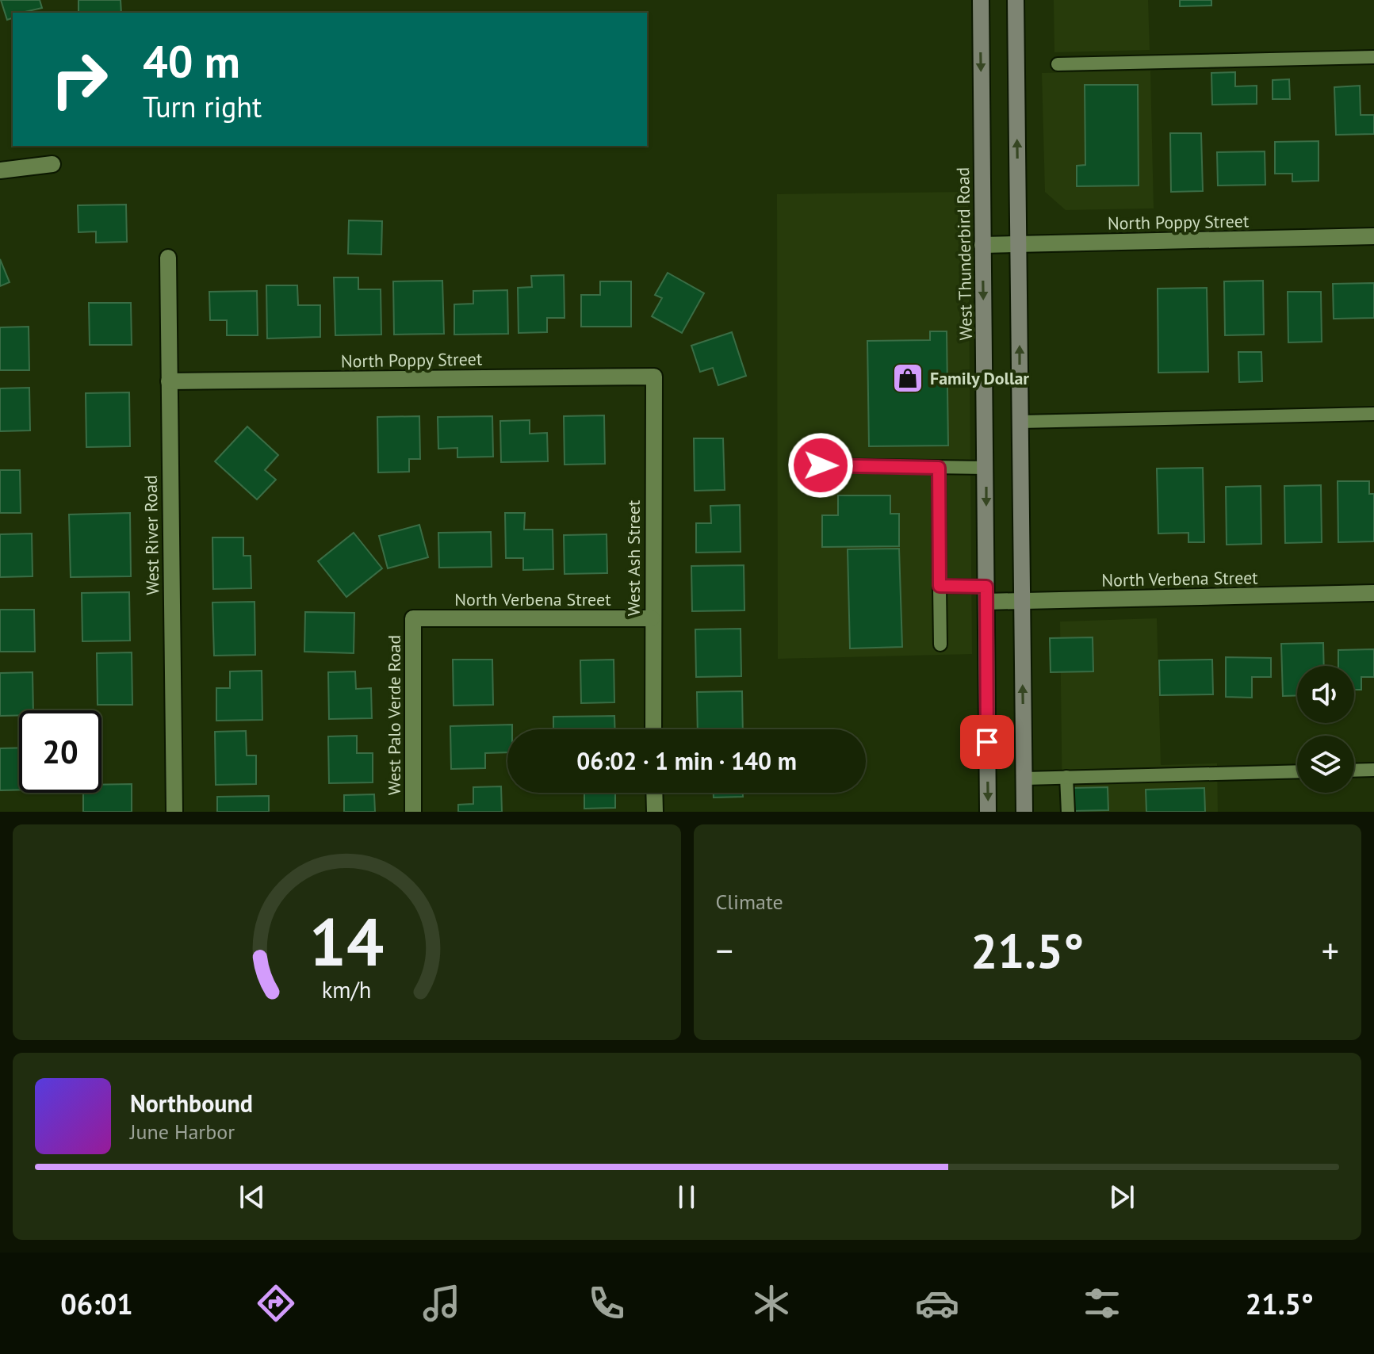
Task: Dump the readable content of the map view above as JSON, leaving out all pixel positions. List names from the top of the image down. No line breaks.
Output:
{"streets":{"main road":["West Thunderbird Road"],"street":["North Poppy Street","West River Road","West Ash Street","North Verbena Street","West Palo Verde Road"]},"crossings":[["North Poppy Street","West Thunderbird Road"],["North Poppy Street","West River Road"],["North Poppy Street","West Ash Street"],["West Thunderbird Road","North Verbena Street"],["West Ash Street","North Verbena Street"],["North Verbena Street","West Palo Verde Road"]],"places":{"shop":["Family Dollar"]},"page":{"turn":["40 m","Turn right"],"limit":"20","trip":"06:02 · 1 min · 140 m","tile":"Climate","heat":["−","21.5°","+"],"song":["Northbound","June Harbor"],"tabs":["06:01","21.5°"],"gauge":["14","km/h"]}}
